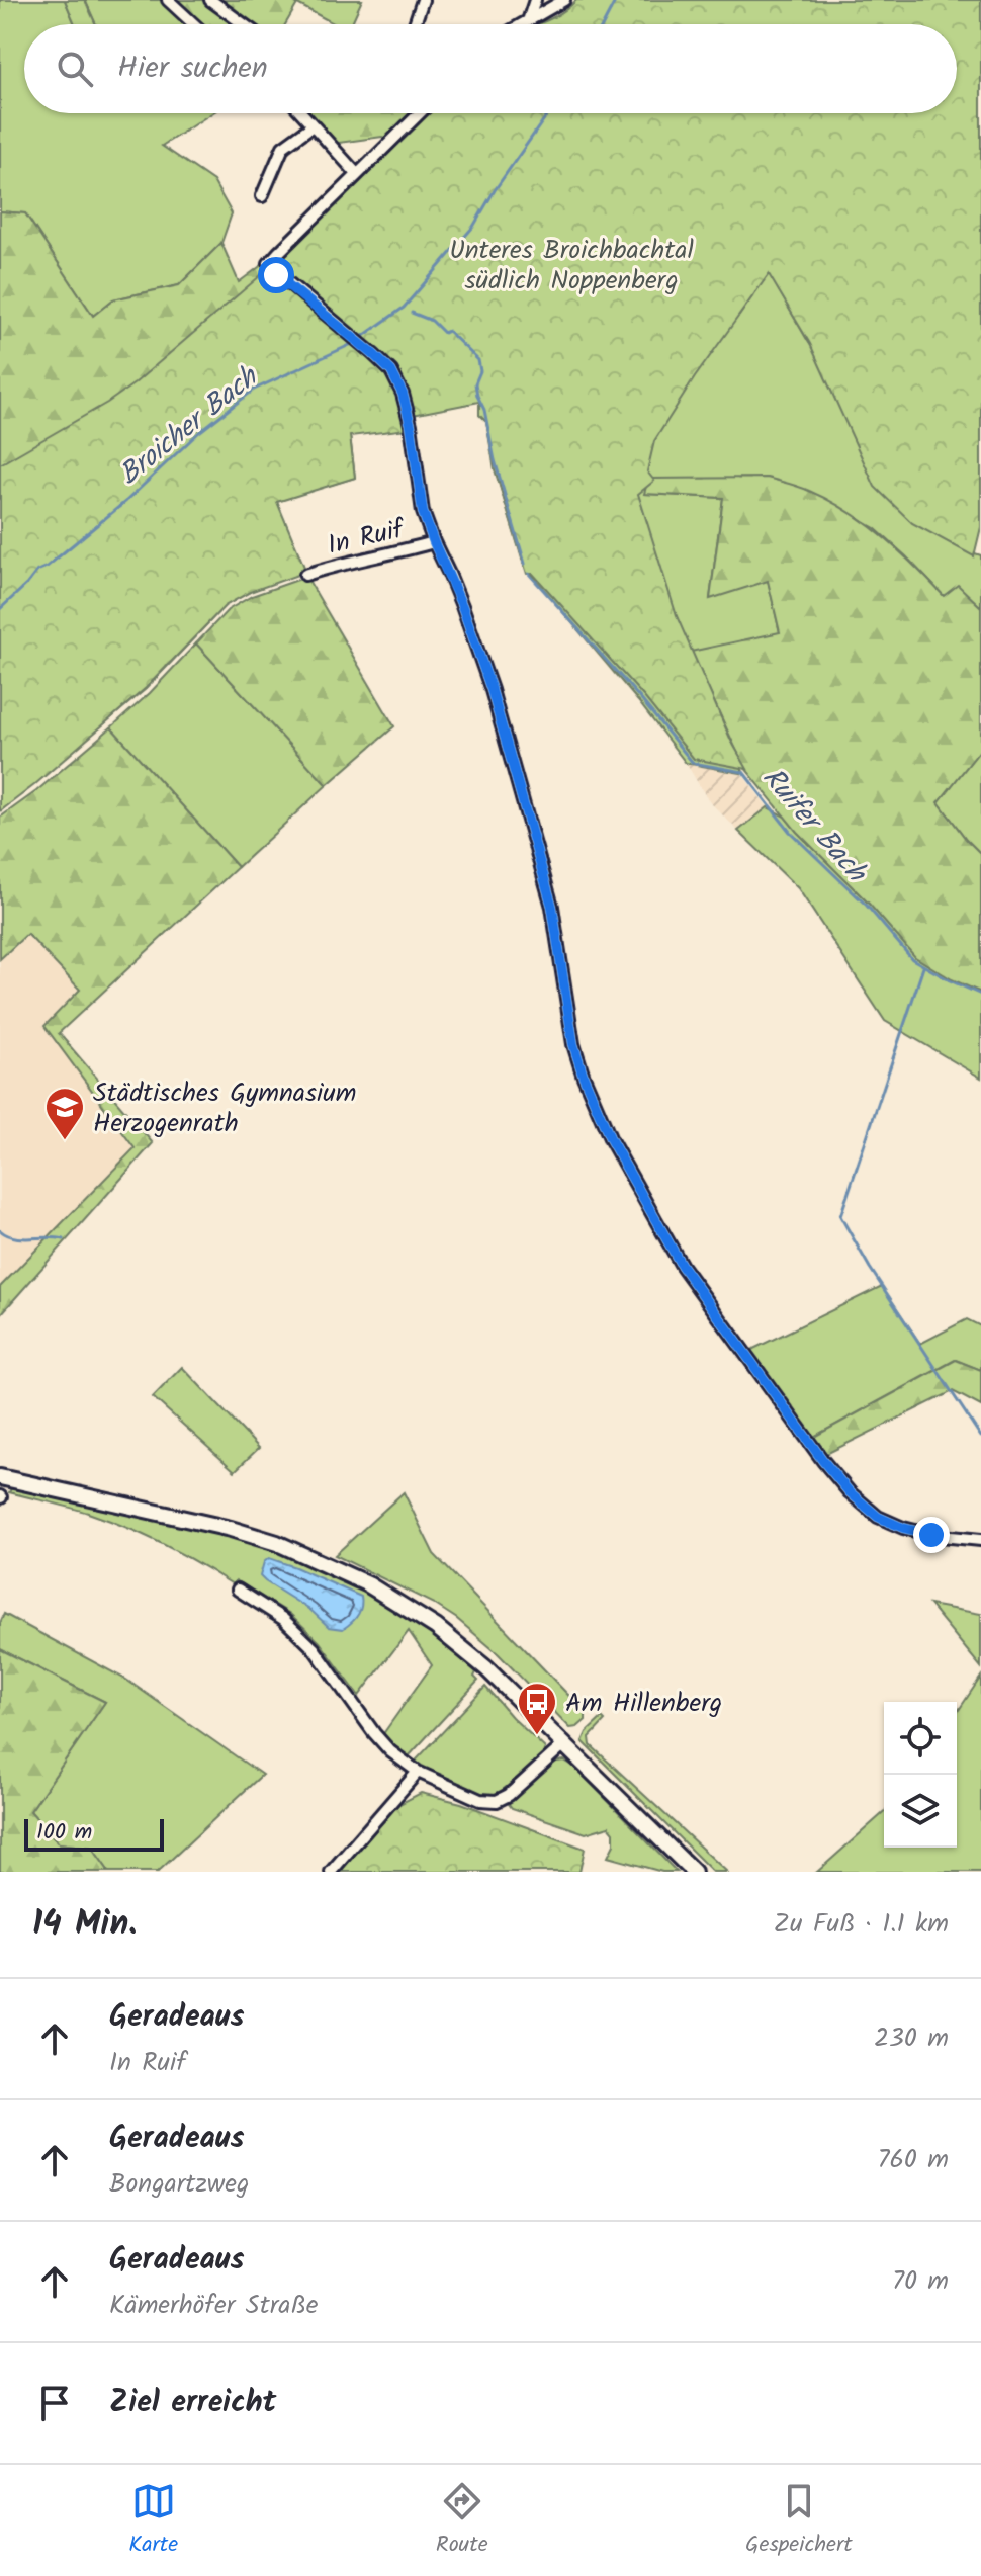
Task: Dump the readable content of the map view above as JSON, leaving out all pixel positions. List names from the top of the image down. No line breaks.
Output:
{"streets":{"street":["In Ruif"]},"water":["Broicher Bach","Ruifer Bach"],"parks":["Unteres Broichbachtal südlich Noppenberg"],"places":{"school or university":["Städtisches Gymnasium Herzogenrath"],"bus stop":["Am Hillenberg"]},"scale_bar":"100 m","page":{"search":"Hier suchen","scale":"100 m","heading":["14 Min.","Zu Fuß · 1.1 km"],"list":[["Geradeaus","In Ruif","230 m"],["Geradeaus","Bongartzweg","760 m"],["Geradeaus","Kämerhöfer Straße","70 m"],"Ziel erreicht"],"nav":["Karte","Route","Gespeichert"]}}
